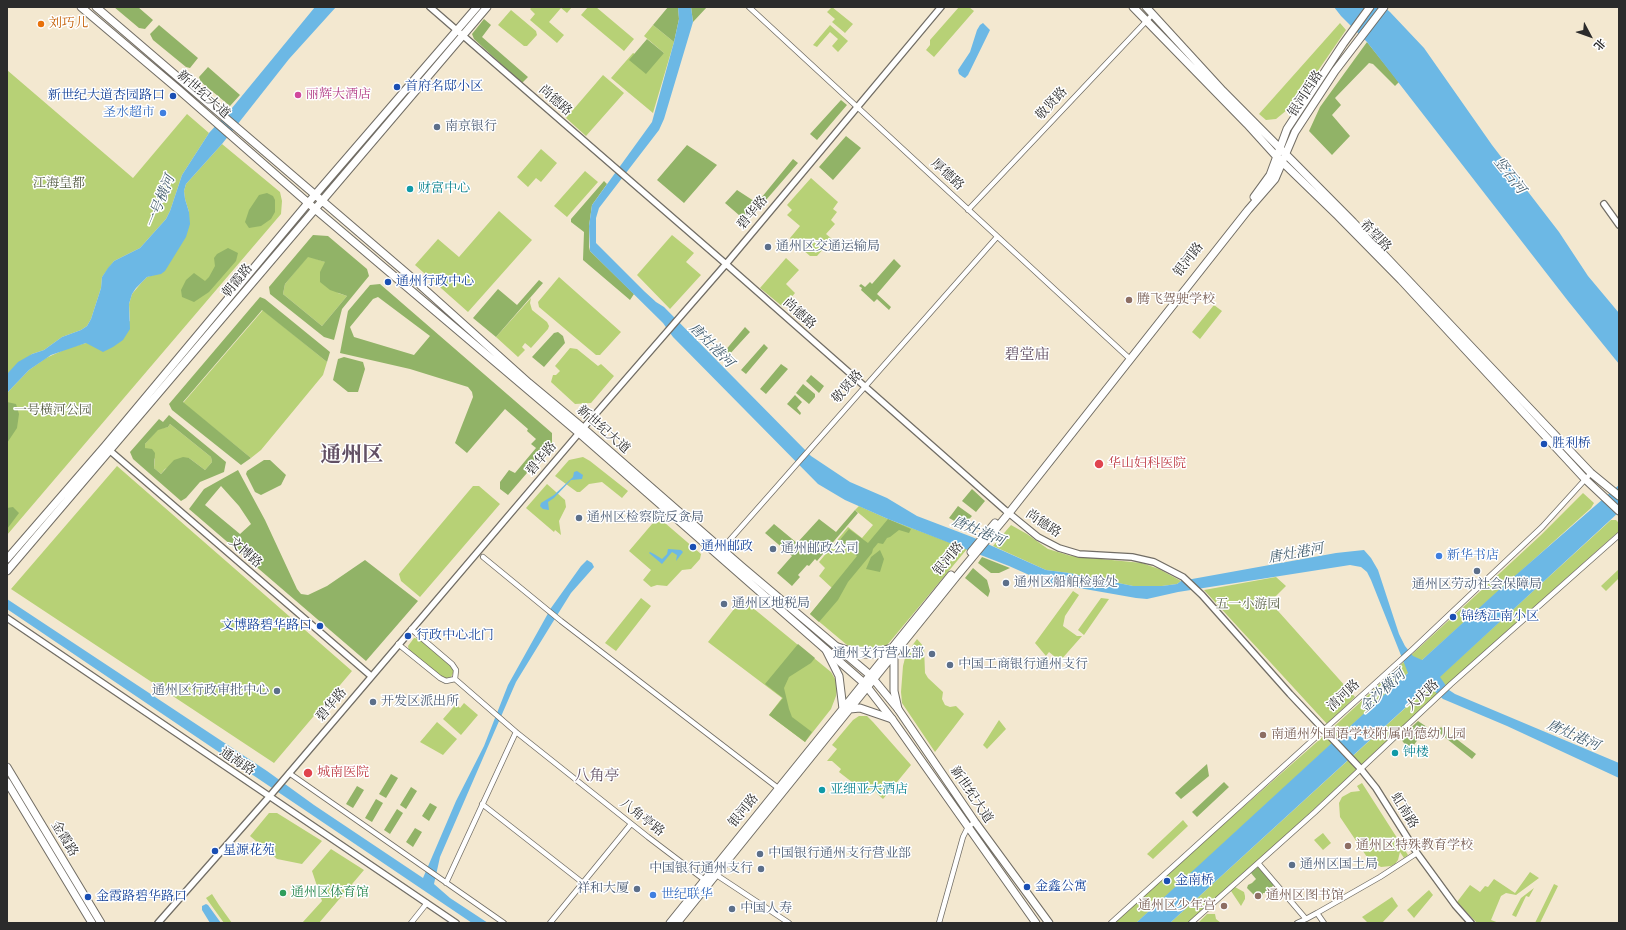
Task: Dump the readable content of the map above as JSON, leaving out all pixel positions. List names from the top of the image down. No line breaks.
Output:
{"streets":{"main road":["银河西路","新世纪大道","希望路","银河路","朝霞路","金霞路"],"street":["尚德路","敬贤路","厚德路","碧华路","文博路","清河路","大庆路","通海路","虹南路","八角亭路"]},"crossings":[["银河西路","希望路"],["银河西路","银河路"],["新世纪大道","敬贤路"],["新世纪大道","碧华路"],["新世纪大道","银河路"],["新世纪大道","朝霞路"],["尚德路","敬贤路"],["尚德路","碧华路"],["尚德路","银河路"],["尚德路","朝霞路"],["尚德路","清河路"],["尚德路","虹南路"],["敬贤路","厚德路"],["敬贤路","希望路"],["厚德路","碧华路"],["厚德路","银河路"],["碧华路","文博路"],["碧华路","通海路"],["希望路","银河路"],["希望路","清河路"],["银河路","八角亭路"],["朝霞路","文博路"],["清河路","虹南路"],["大庆路","虹南路"]],"districts":["碧堂庙","通州区","八角亭"],"water":["竖石河","一号横河","唐灶港河","金沙横河"],"parks":["江海皇都","一号横河公园","五一小游园"],"places":["刘巧儿","首府名邸小区","丽辉大酒店","新世纪大道杏园路口","圣水超市","南京银行","财富中心","通州区交通运输局","通州行政中心","腾飞驾驶学校","胜利桥","华山妇科医院","通州区检察院反贪局","通州邮政","通州邮政公司","新华书店","通州区劳动社会保障局","通州区船舶检验处","通州区地税局","锦绣江南小区","文博路碧华路口","行政中心北门","通州支行营业部","中国工商银行通州支行","通州区行政审批中心","开发区派出所","南通州外国语学校附属尚德幼儿园","钟楼","城南医院","亚细亚大酒店","通州区特殊教育学校","星源花苑","中国银行通州支行营业部","通州区国土局","中国银行通州支行","金南桥","金鑫公寓","祥和大厦","通州区体育馆","世纪联华","通州区图书馆","金霞路碧华路口","通州区少年宫","中国人寿"],"north":"bottom right"}
